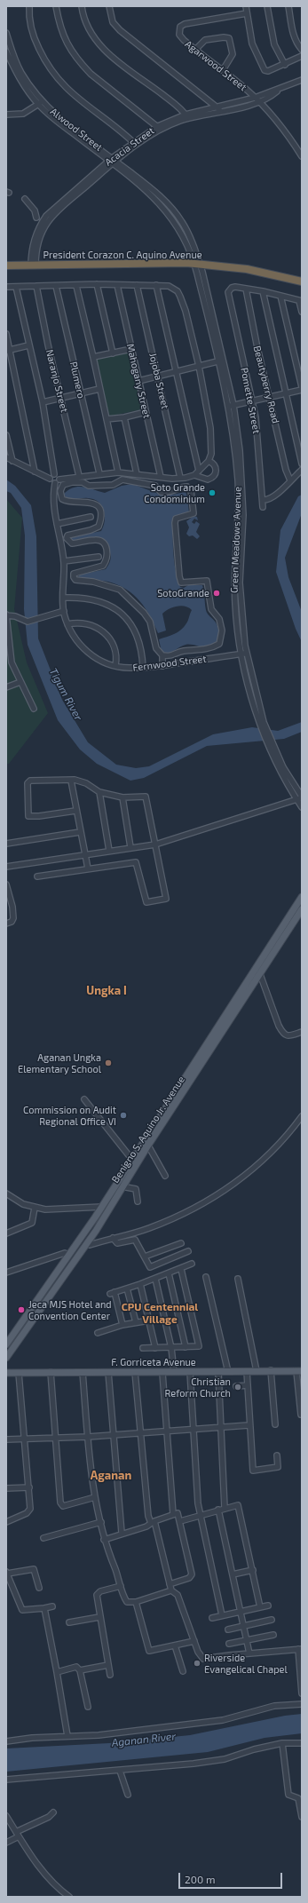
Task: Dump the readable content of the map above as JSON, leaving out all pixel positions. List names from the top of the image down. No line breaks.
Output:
{"streets":{"highway":["President Corazon C. Aquino Avenue"],"main road":["Benigno S. Aquino Jr. Avenue","F. Gorriceta Avenue"],"street":["Agarwood Street","Alwood Street","Acacia Street","Plumero","Naranjo Street","Mahogany Street","Jojoba Street","Beautyberry Road","Pomette Street","Green Meadows Avenue","Fernwood Street"]},"crossings":[["Agarwood Street","Acacia Street"],["Alwood Street","Acacia Street"],["Alwood Street","President Corazon C. Aquino Avenue"],["Alwood Street","Green Meadows Avenue"],["Acacia Street","President Corazon C. Aquino Avenue"],["President Corazon C. Aquino Avenue","Green Meadows Avenue"],["Beautyberry Road","Pomette Street"],["Green Meadows Avenue","Fernwood Street"]],"districts":["Ungka I","CPU Centennial Village","Aganan"],"water":["Tigum River","Aganan River"],"places":["Soto Grande Condominium","SotoGrande","Aganan Ungka Elementary School","Commission on Audit Regional Office VI","Jeca MJS Hotel and Convention Center","Christian Reform Church","Riverside Evangelical Chapel"],"scale_bar":"200 m"}
